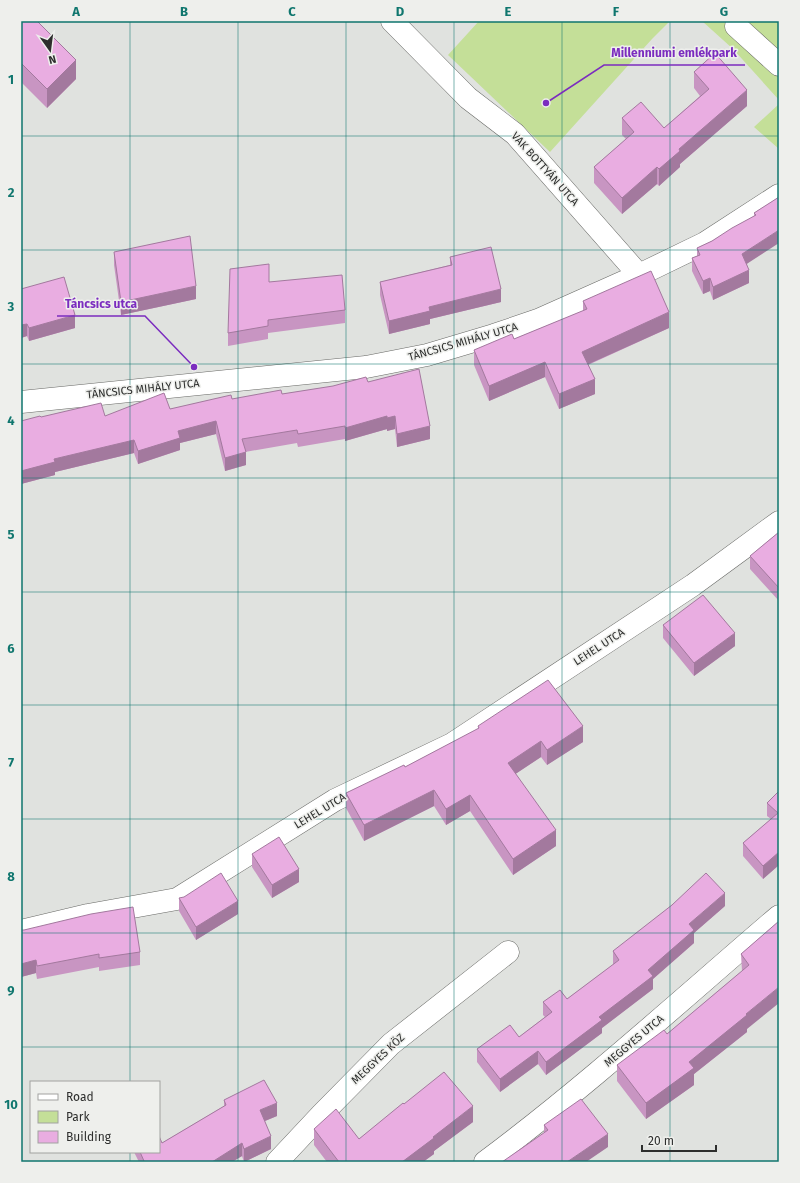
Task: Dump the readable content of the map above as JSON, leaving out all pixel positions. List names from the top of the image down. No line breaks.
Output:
{"streets":{"street":["VAK BOTTYÁN UTCA","TÁNCSICS MIHÁLY UTCA","LEHEL UTCA","MEGGYES UTCA","MEGGYES KÖZ"]},"crossings":[["VAK BOTTYÁN UTCA","TÁNCSICS MIHÁLY UTCA"]],"places":["Millenniumi emlékpark","Táncsics utca"],"legend":["Road","Park","Building"],"scale_bar":"20 m","north":"bottom","grid":{"columns":["A","B","C","D","E","F","G"],"rows":["1","2","3","4","5","6","7","8","9","10"]}}
